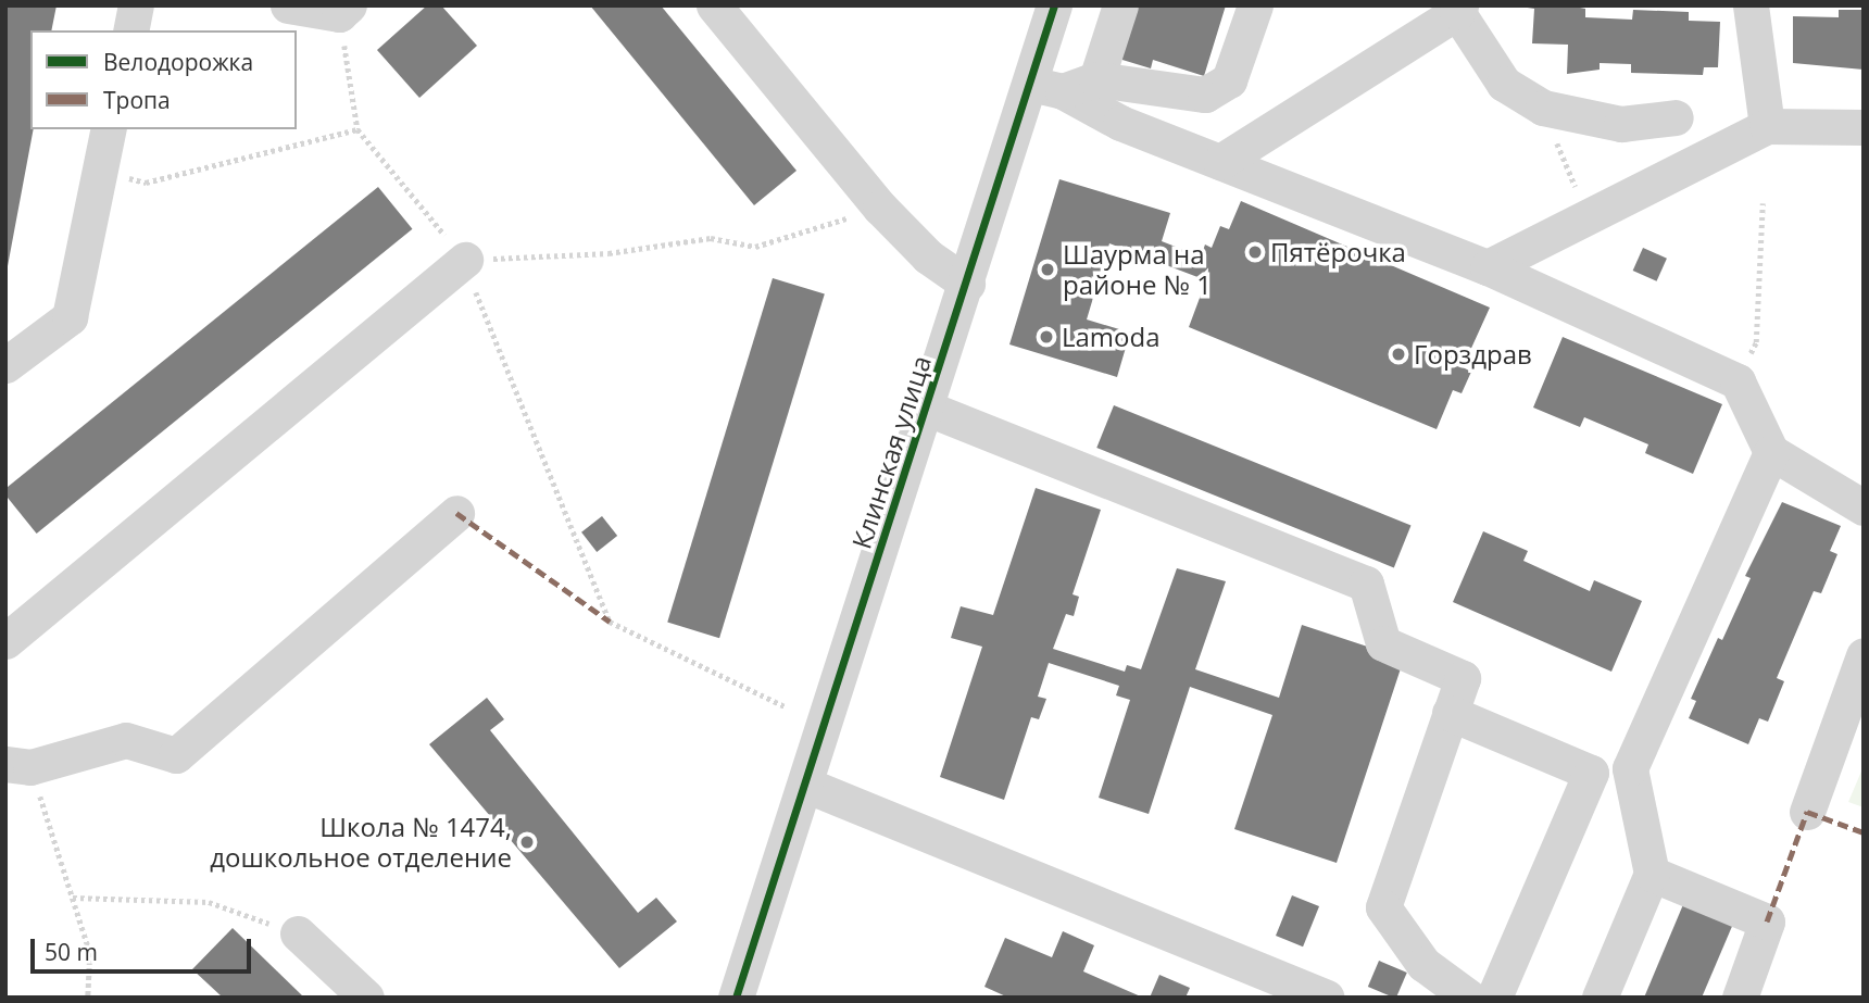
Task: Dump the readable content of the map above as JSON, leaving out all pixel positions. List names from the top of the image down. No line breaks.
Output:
{"streets":{"street":["Клинская улица"]},"places":["Пятёрочка","Шаурма на районе № 1","Lamoda","Горздрав","Школа № 1474, дошкольное отделение"],"legend":["Велодорожка","Тропа"],"scale_bar":"50 m"}
